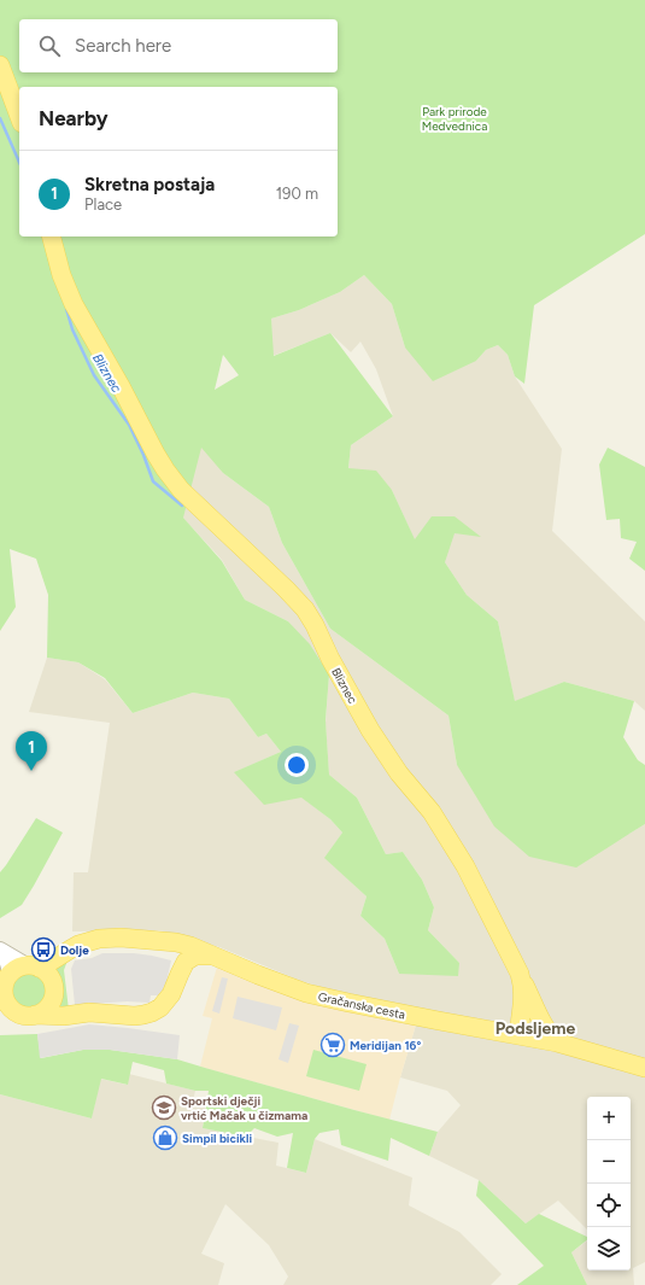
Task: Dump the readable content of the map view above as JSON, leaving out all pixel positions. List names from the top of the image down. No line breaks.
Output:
{"streets":{"main road":["Bliznec","Gračanska cesta"]},"crossings":[["Bliznec","Gračanska cesta"]],"districts":["Podsljeme"],"water":["Bliznec"],"parks":["Park prirode Medvednica"],"places":{"bus stop":["Dolje"],"supermarket":["Meridijan 16°"],"school or university":["Sportski dječji vrtić Mačak u čizmama"],"shop":["Simpil bicikli"]},"page":{"search":"Search here","heading":"Nearby","list":[{"mark":"1","name":"Skretna postaja","note":"Place","value":"190 m"}],"pins":"1","map_buttons":["+","−"]}}
